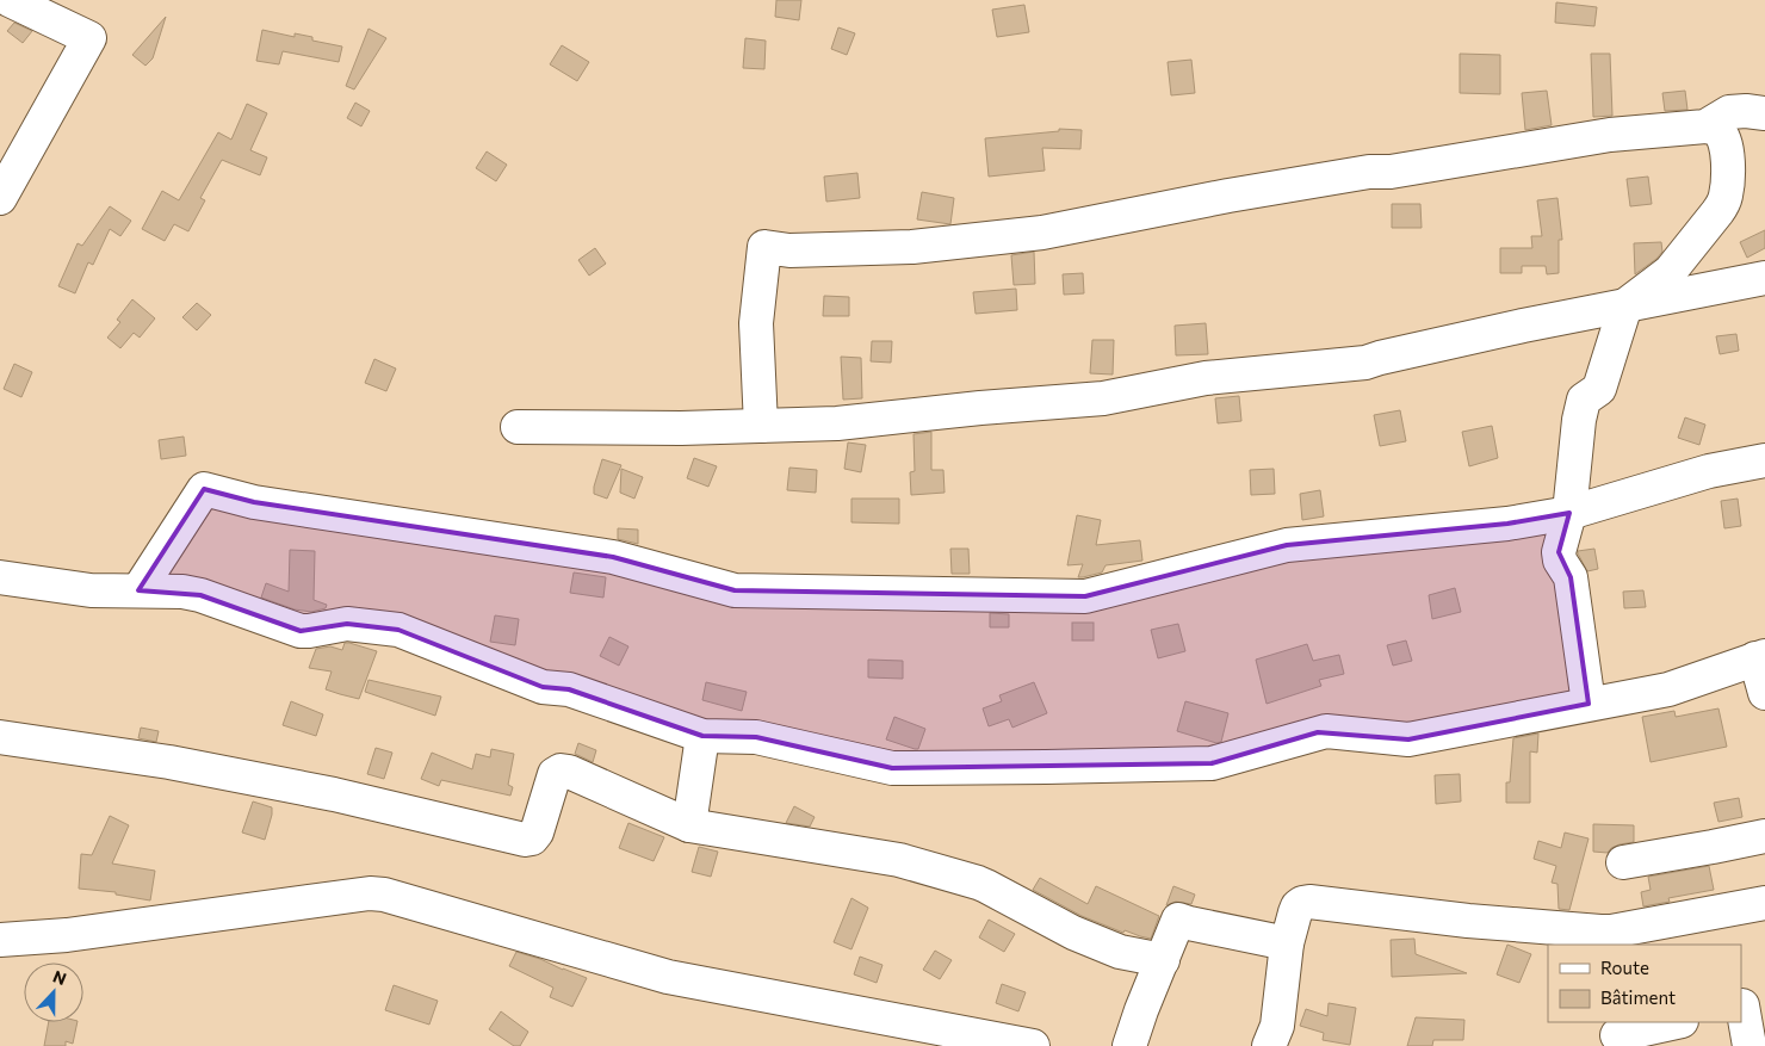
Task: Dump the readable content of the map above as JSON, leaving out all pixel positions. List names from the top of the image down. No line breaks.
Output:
{"legend":["Route","Bâtiment"],"north":"top"}
